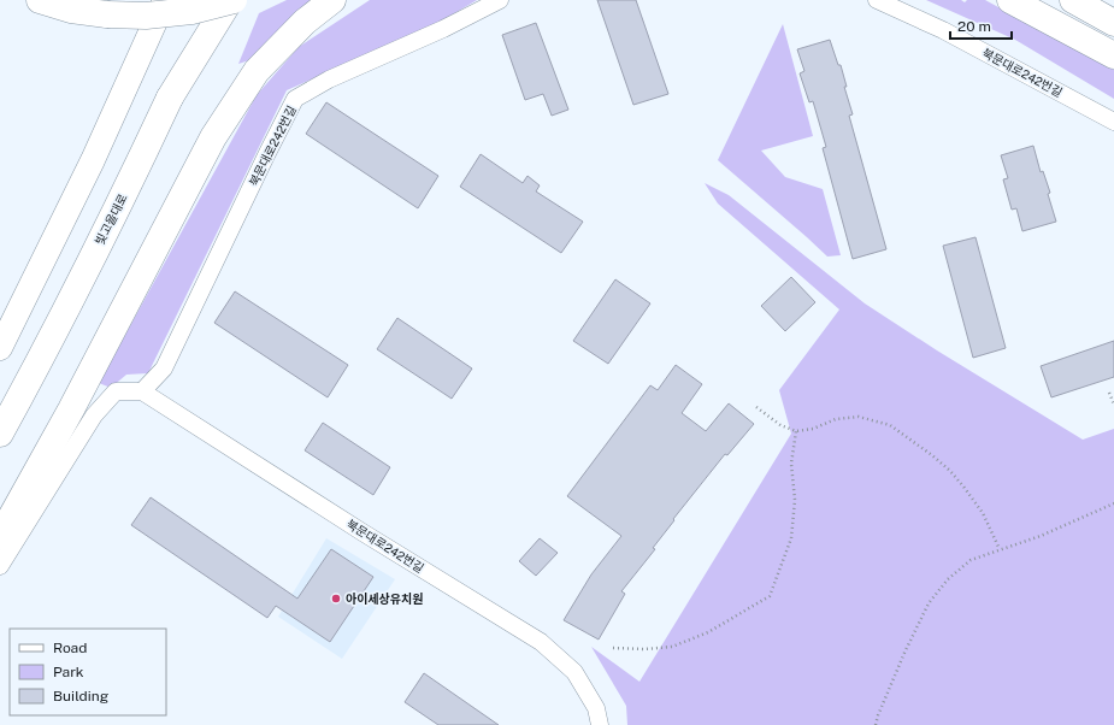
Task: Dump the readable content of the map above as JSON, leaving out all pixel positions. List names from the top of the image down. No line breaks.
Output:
{"streets":{"highway":["빛고을대로"],"street":["북문대로242번길"]},"places":["아이세상유치원"],"legend":["Road","Park","Building"],"scale_bar":"20 m"}
